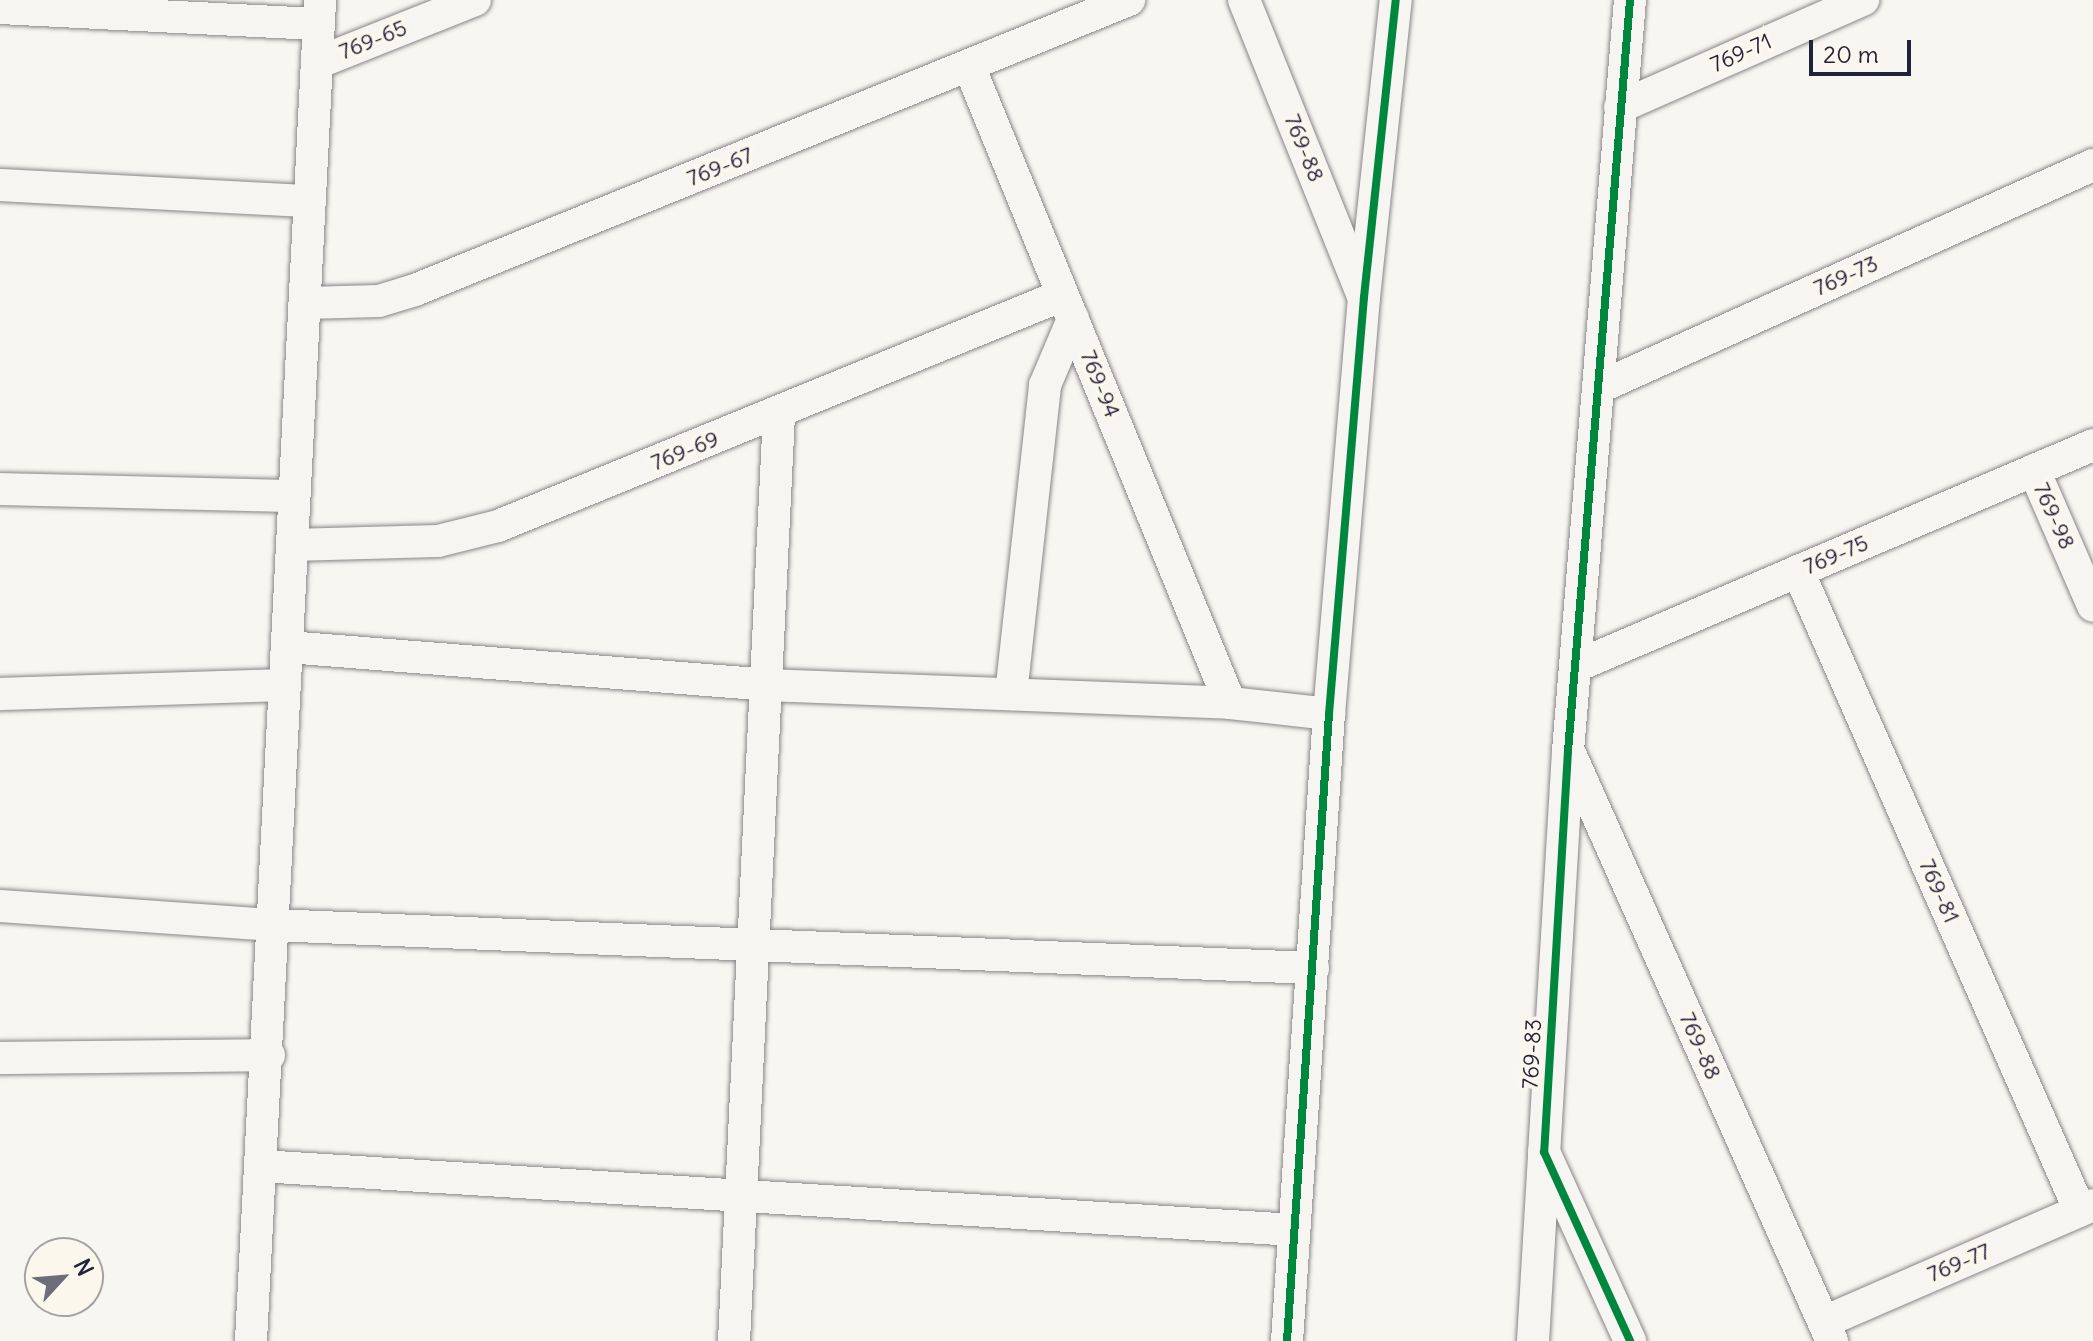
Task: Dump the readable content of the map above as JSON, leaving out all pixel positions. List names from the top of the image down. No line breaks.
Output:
{"streets":{"street":["769-65","769-71","769-88","769-67","769-73","769-94","769-69","769-98","769-75","769-81","769-83","769-77"]},"crossings":[["769-71","769-83"],["769-88","769-83"],["769-88","769-77"],["769-67","769-94"],["769-73","769-83"],["769-94","769-69"],["769-98","769-75"],["769-75","769-81"],["769-75","769-83"],["769-81","769-77"]],"scale_bar":"20 m","north":"top right"}
